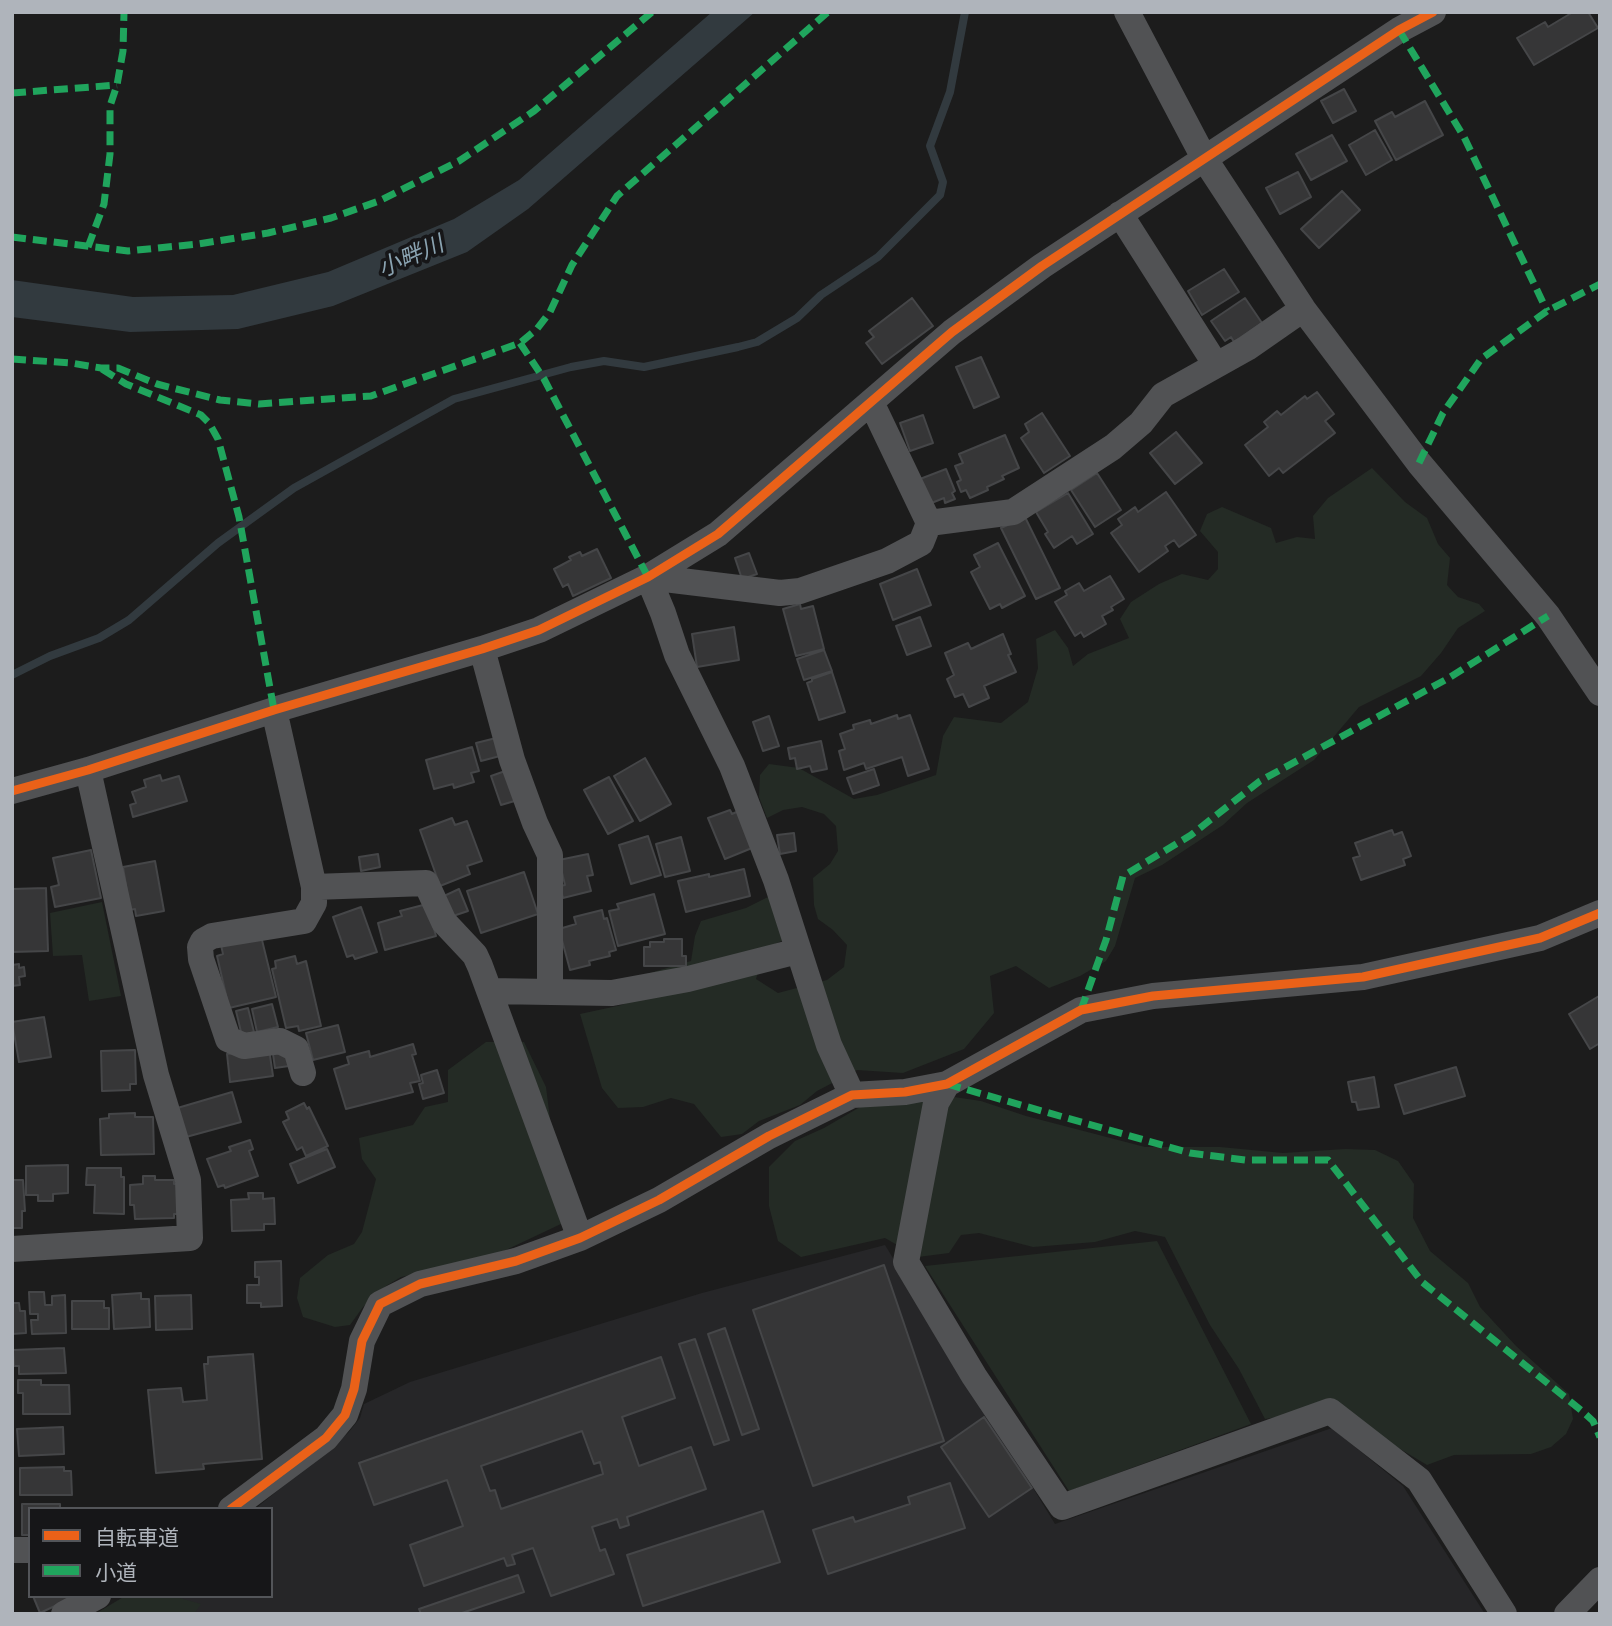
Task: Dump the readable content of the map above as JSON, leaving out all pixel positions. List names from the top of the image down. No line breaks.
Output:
{"water":["小畔川"],"legend":["自転車道","小道"]}
